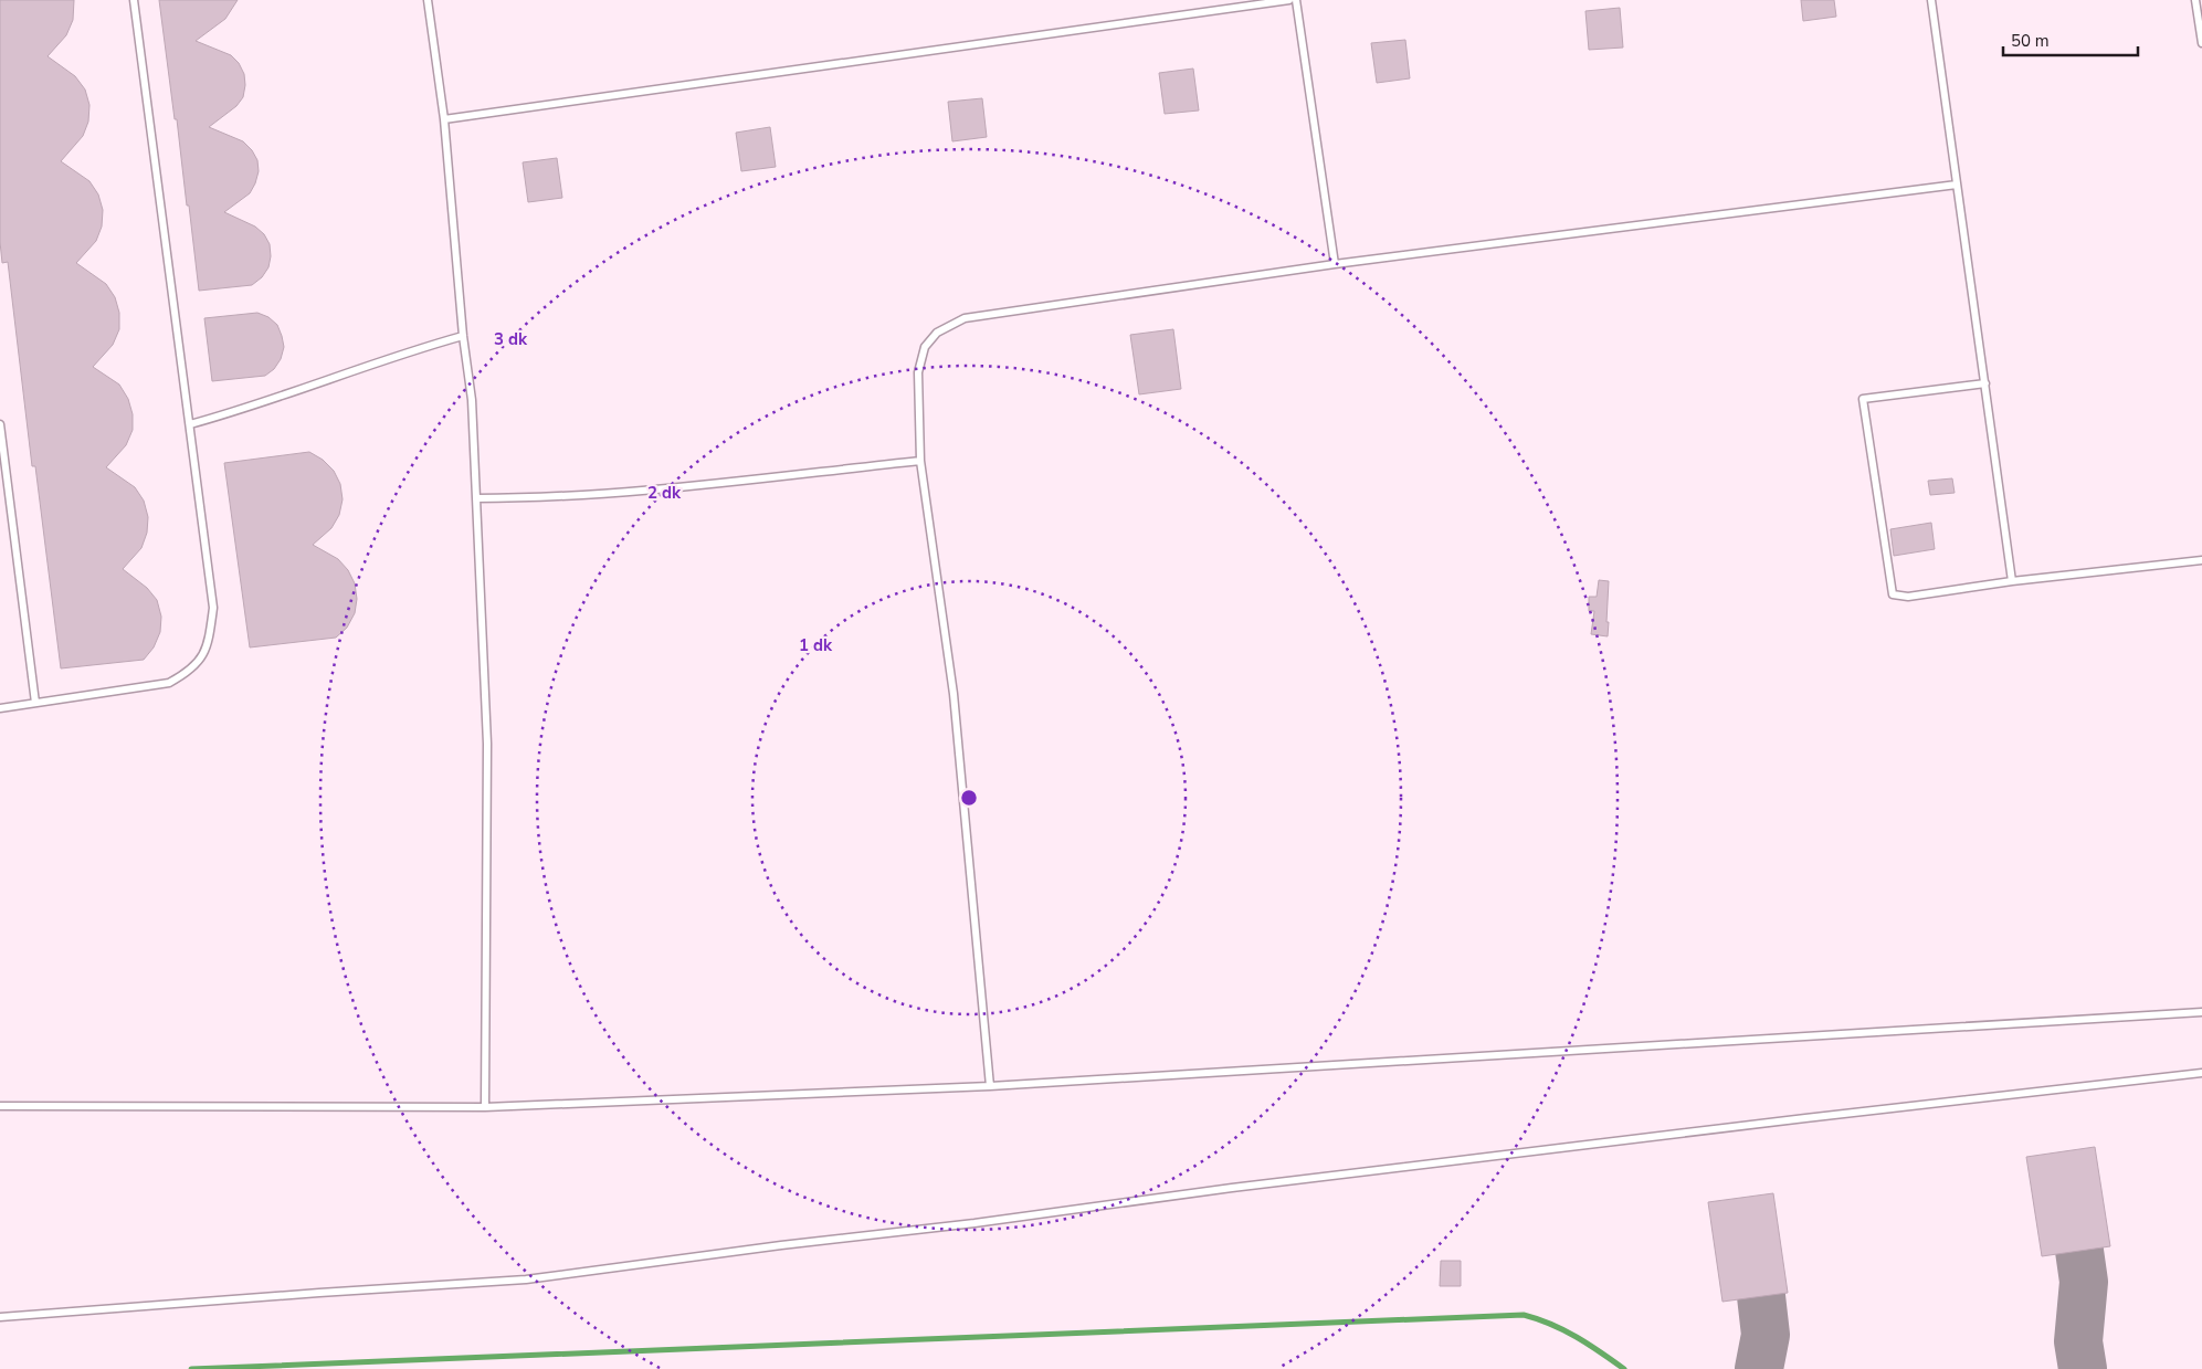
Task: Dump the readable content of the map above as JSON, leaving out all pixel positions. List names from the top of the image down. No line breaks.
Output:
{"scale_bar":"50 m","rings":["3 dk","2 dk","1 dk"]}
